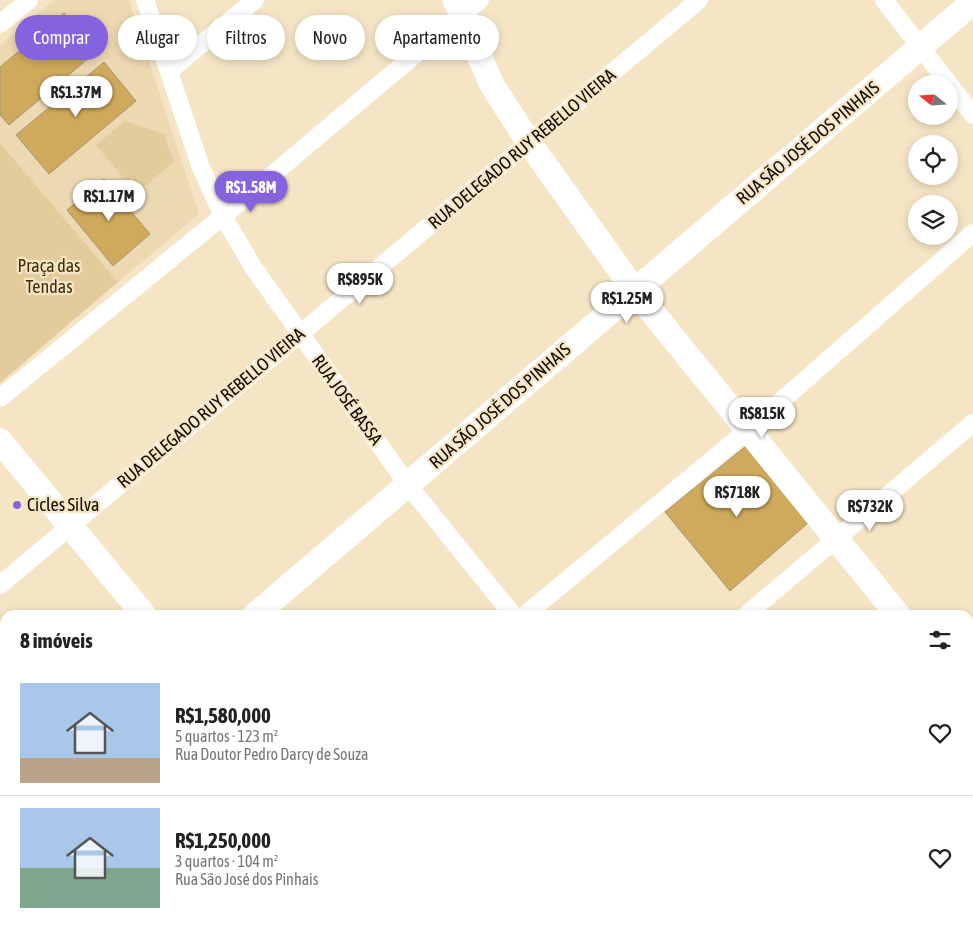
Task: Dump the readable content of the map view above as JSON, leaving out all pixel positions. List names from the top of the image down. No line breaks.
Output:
{"streets":{"street":["RUA SÃO JOSÉ DOS PINHAIS","RUA DELEGADO RUY REBELLO VIEIRA","RUA JOSÉ BASSA"]},"crossings":[["RUA SÃO JOSÉ DOS PINHAIS","RUA JOSÉ BASSA"],["RUA DELEGADO RUY REBELLO VIEIRA","RUA JOSÉ BASSA"]],"parks":["Praça das Tendas"],"places":["Cicles Silva"],"north":"left","page":{"chip":["Comprar","Alugar","Filtros","Novo","Apartamento"],"price":["R$1.37M","R$1.58M","R$1.17M","R$895K","R$1.25M","R$815K","R$718K","R$732K"],"heading":"8 imóveis","list":[{"name":"R$1,580,000","note":"5 quartos · 123 m² · Rua Doutor Pedro Darcy de Souza"},{"name":"R$1,250,000","note":"3 quartos · 104 m² · Rua São José dos Pinhais"}]}}
